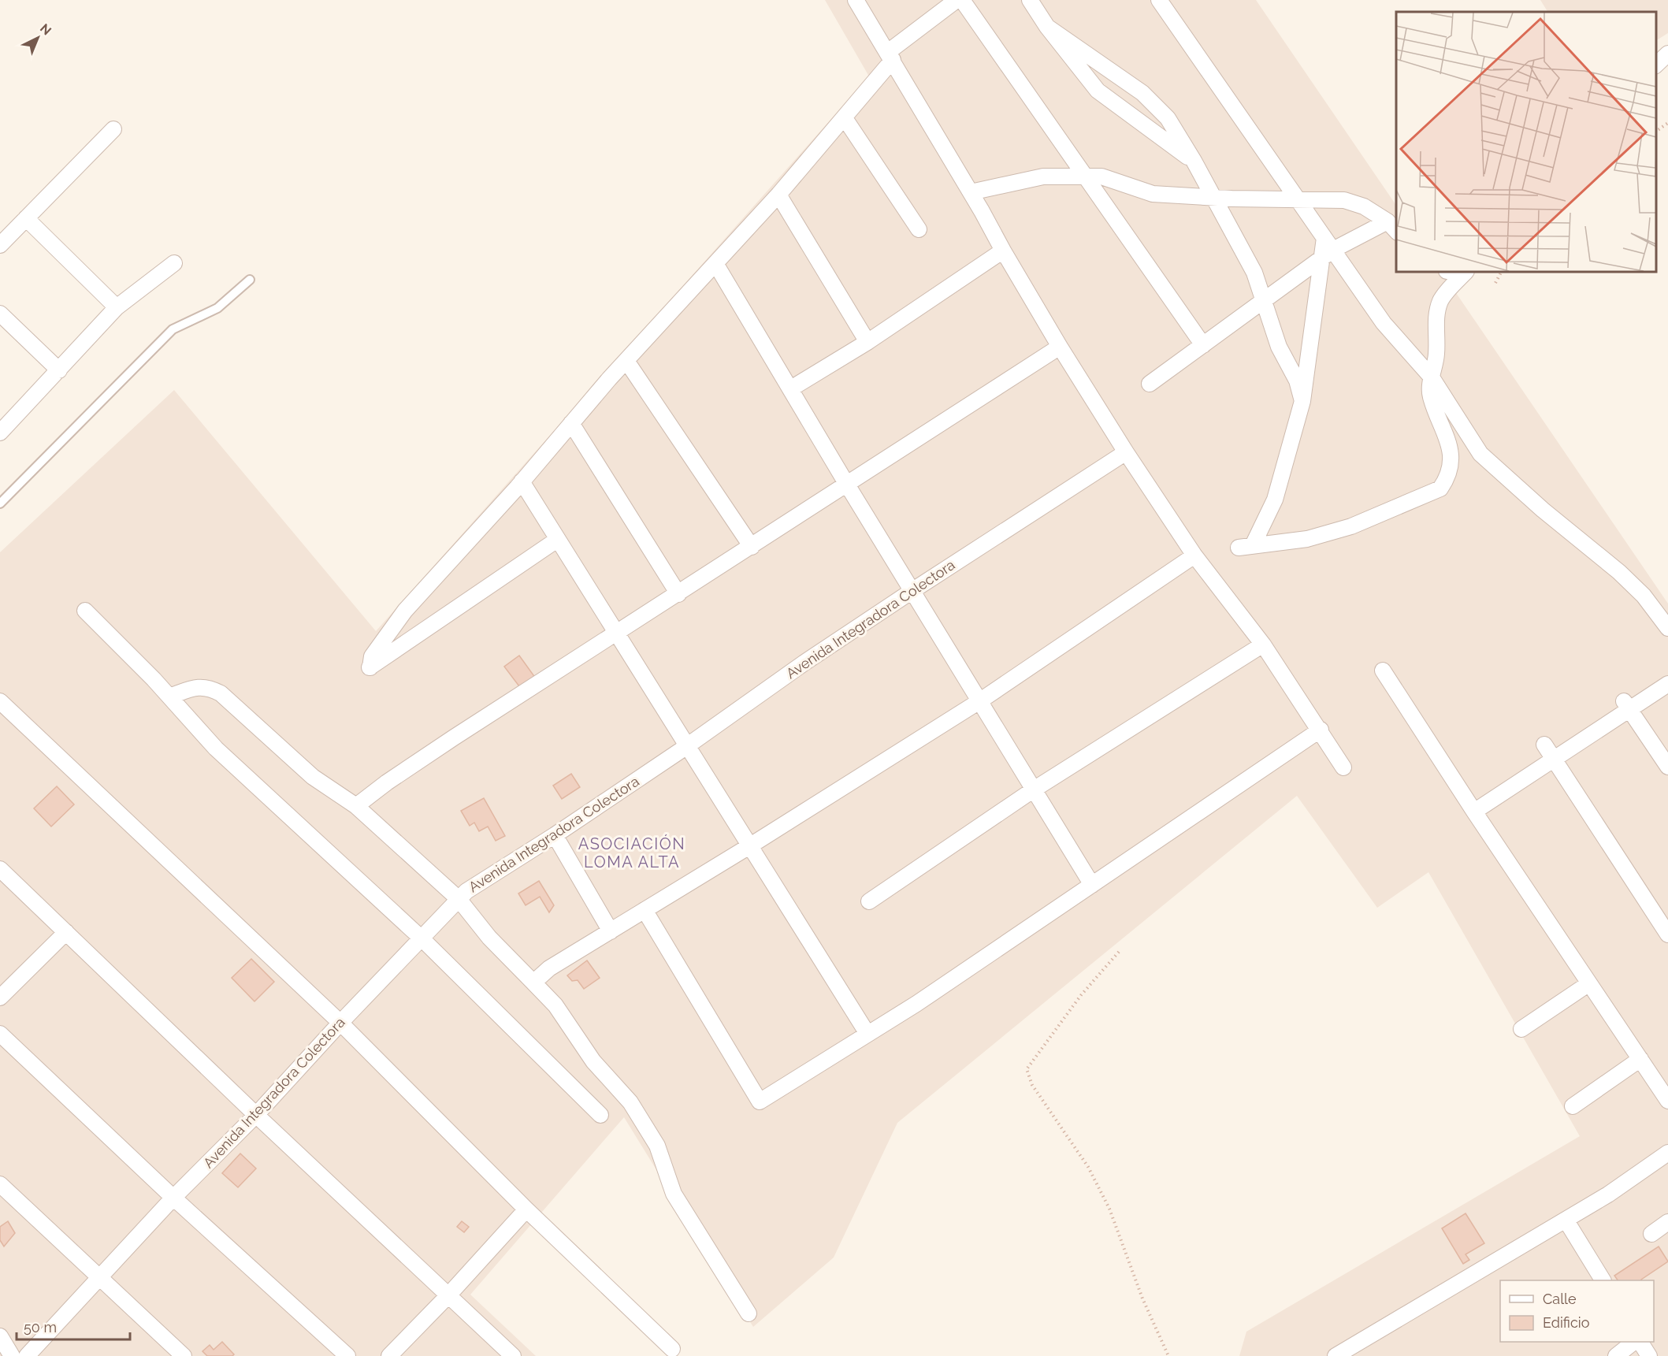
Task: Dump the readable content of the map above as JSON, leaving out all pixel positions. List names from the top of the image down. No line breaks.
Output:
{"streets":{"street":["Avenida Integradora Colectora"]},"districts":["ASOCIACIÓN LOMA ALTA"],"legend":["Calle","Edificio"],"scale_bar":"50 m","north":"top right"}
